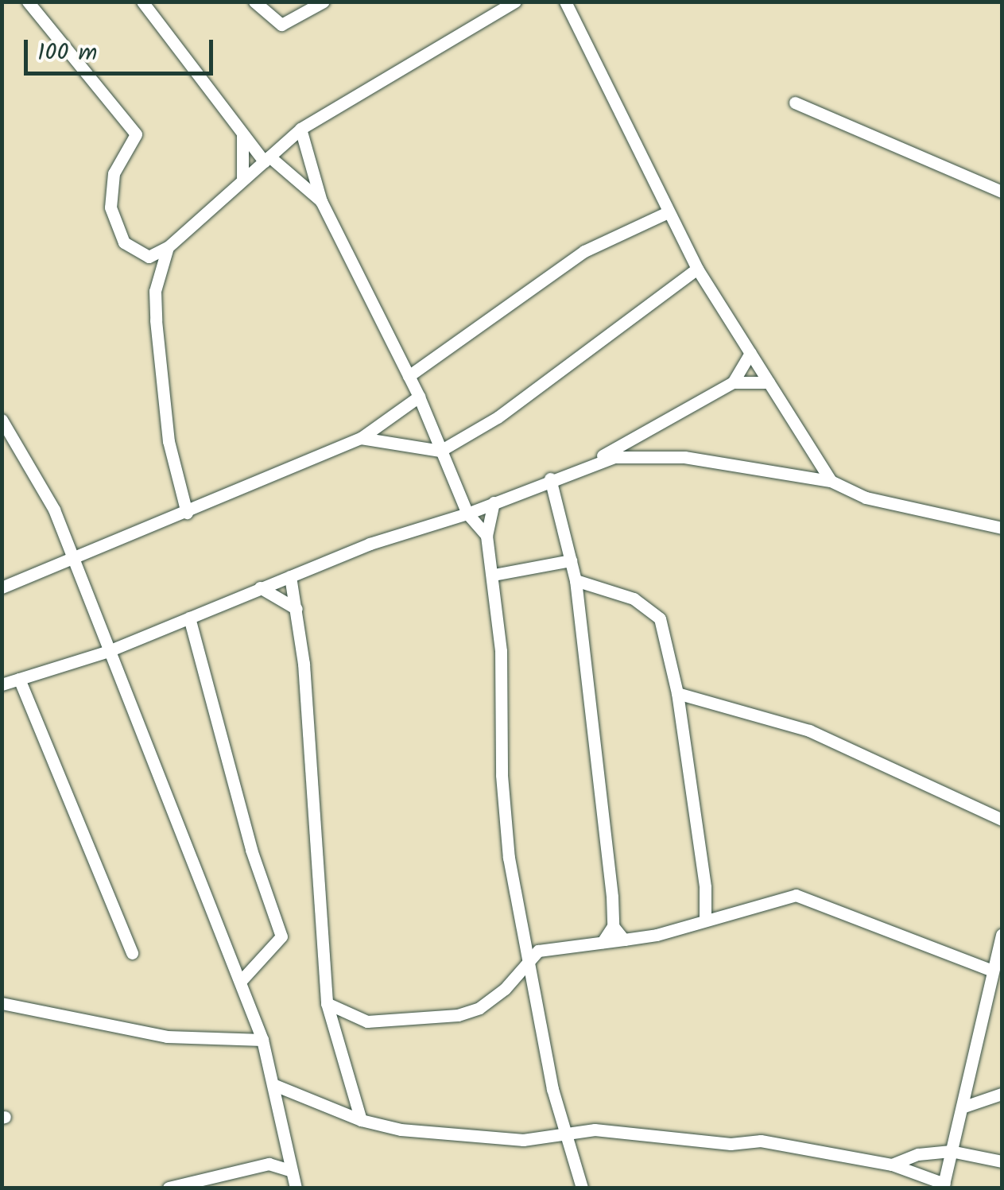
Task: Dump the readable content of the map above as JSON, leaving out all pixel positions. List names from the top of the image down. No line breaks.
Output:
{"scale_bar":"100 m"}
